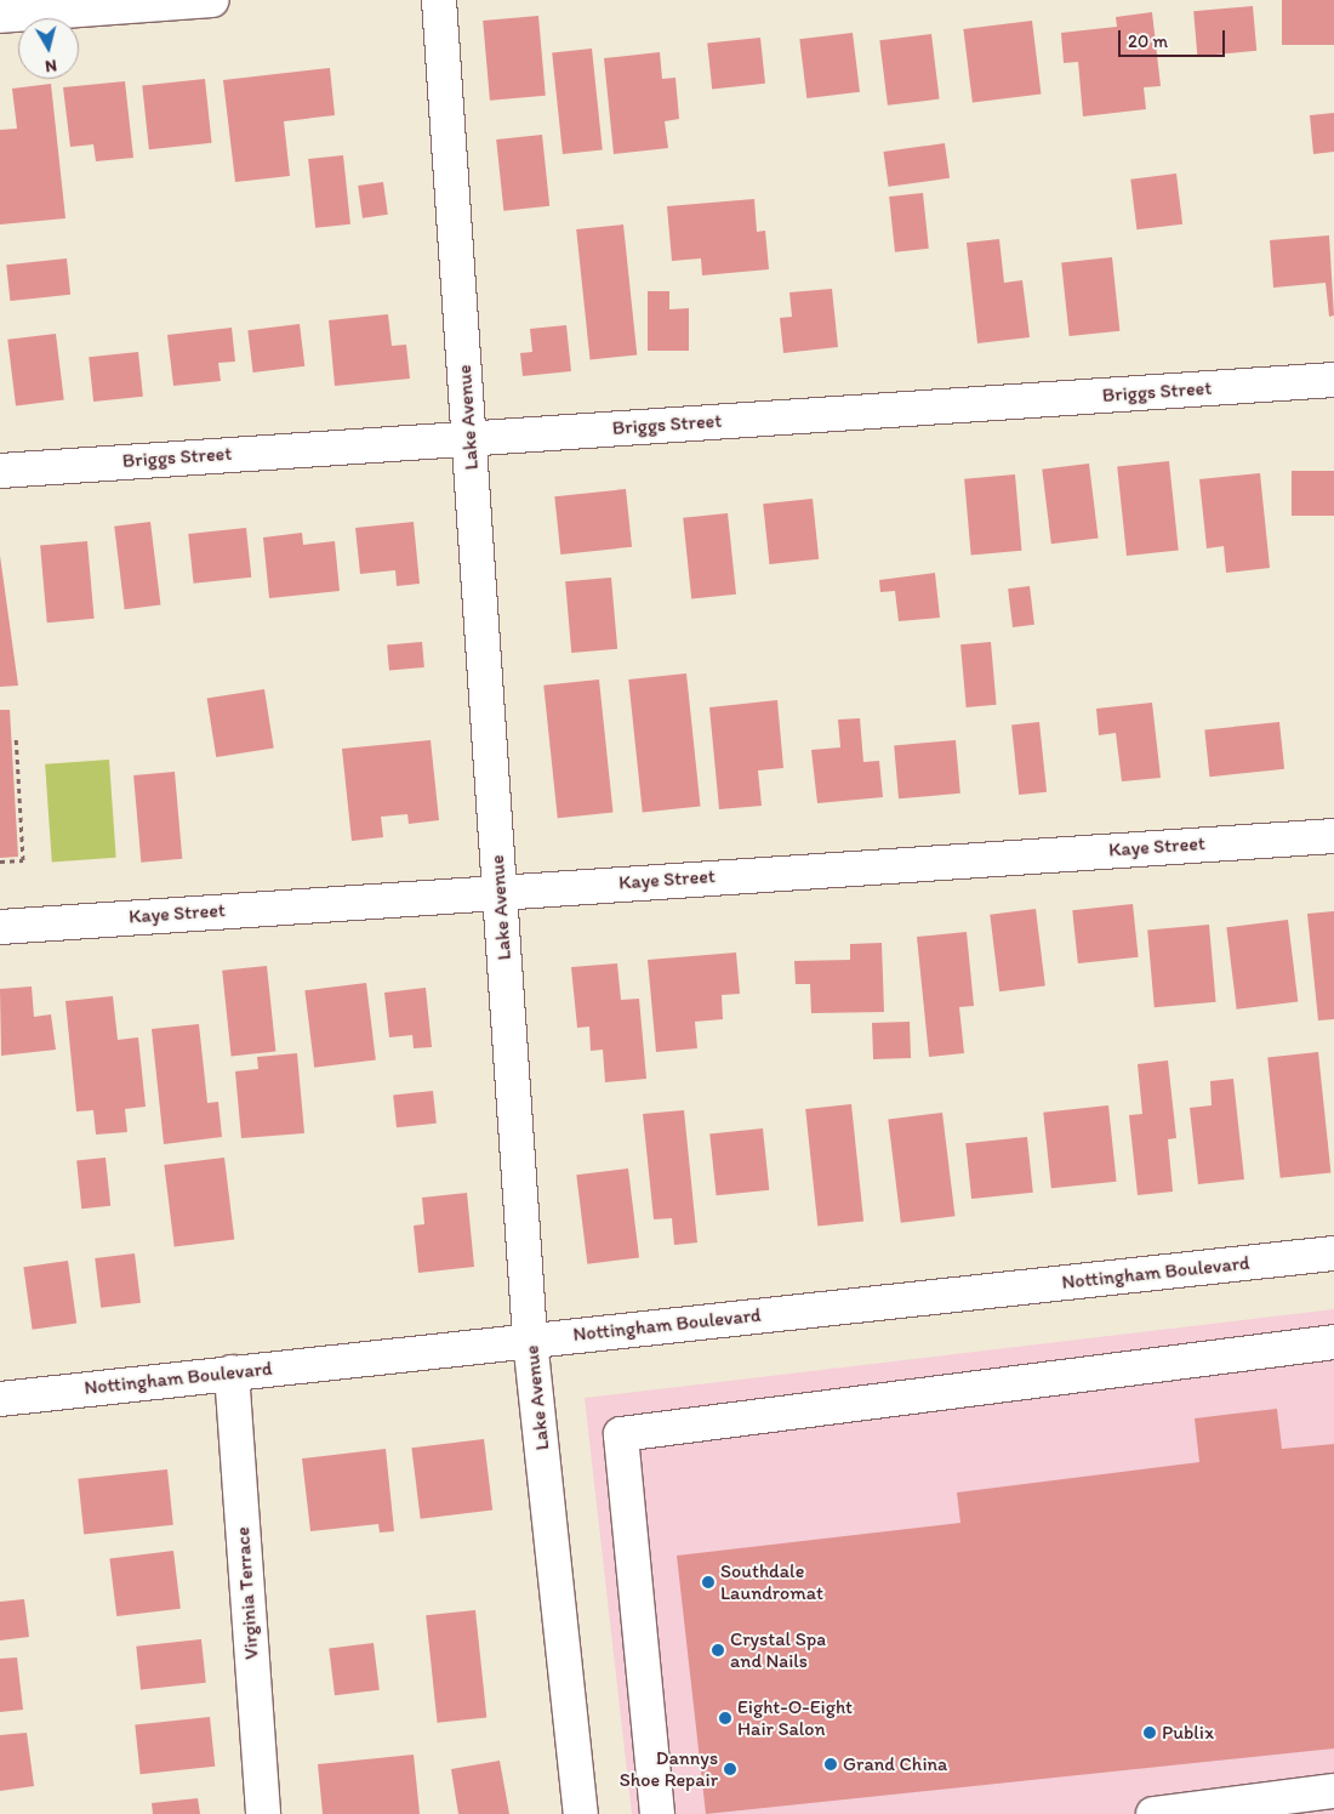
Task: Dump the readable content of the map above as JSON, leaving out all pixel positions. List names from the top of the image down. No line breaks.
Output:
{"streets":{"street":["Briggs Street","Lake Avenue","Kaye Street","Nottingham Boulevard","Virginia Terrace"]},"crossings":[["Briggs Street","Lake Avenue"],["Lake Avenue","Kaye Street"],["Lake Avenue","Nottingham Boulevard"],["Nottingham Boulevard","Virginia Terrace"]],"places":["Southdale Laundromat","Crystal Spa and Nails","Eight-O-Eight Hair Salon","Publix","Grand China","Dannys Shoe Repair"],"scale_bar":"20 m","north":"bottom"}
